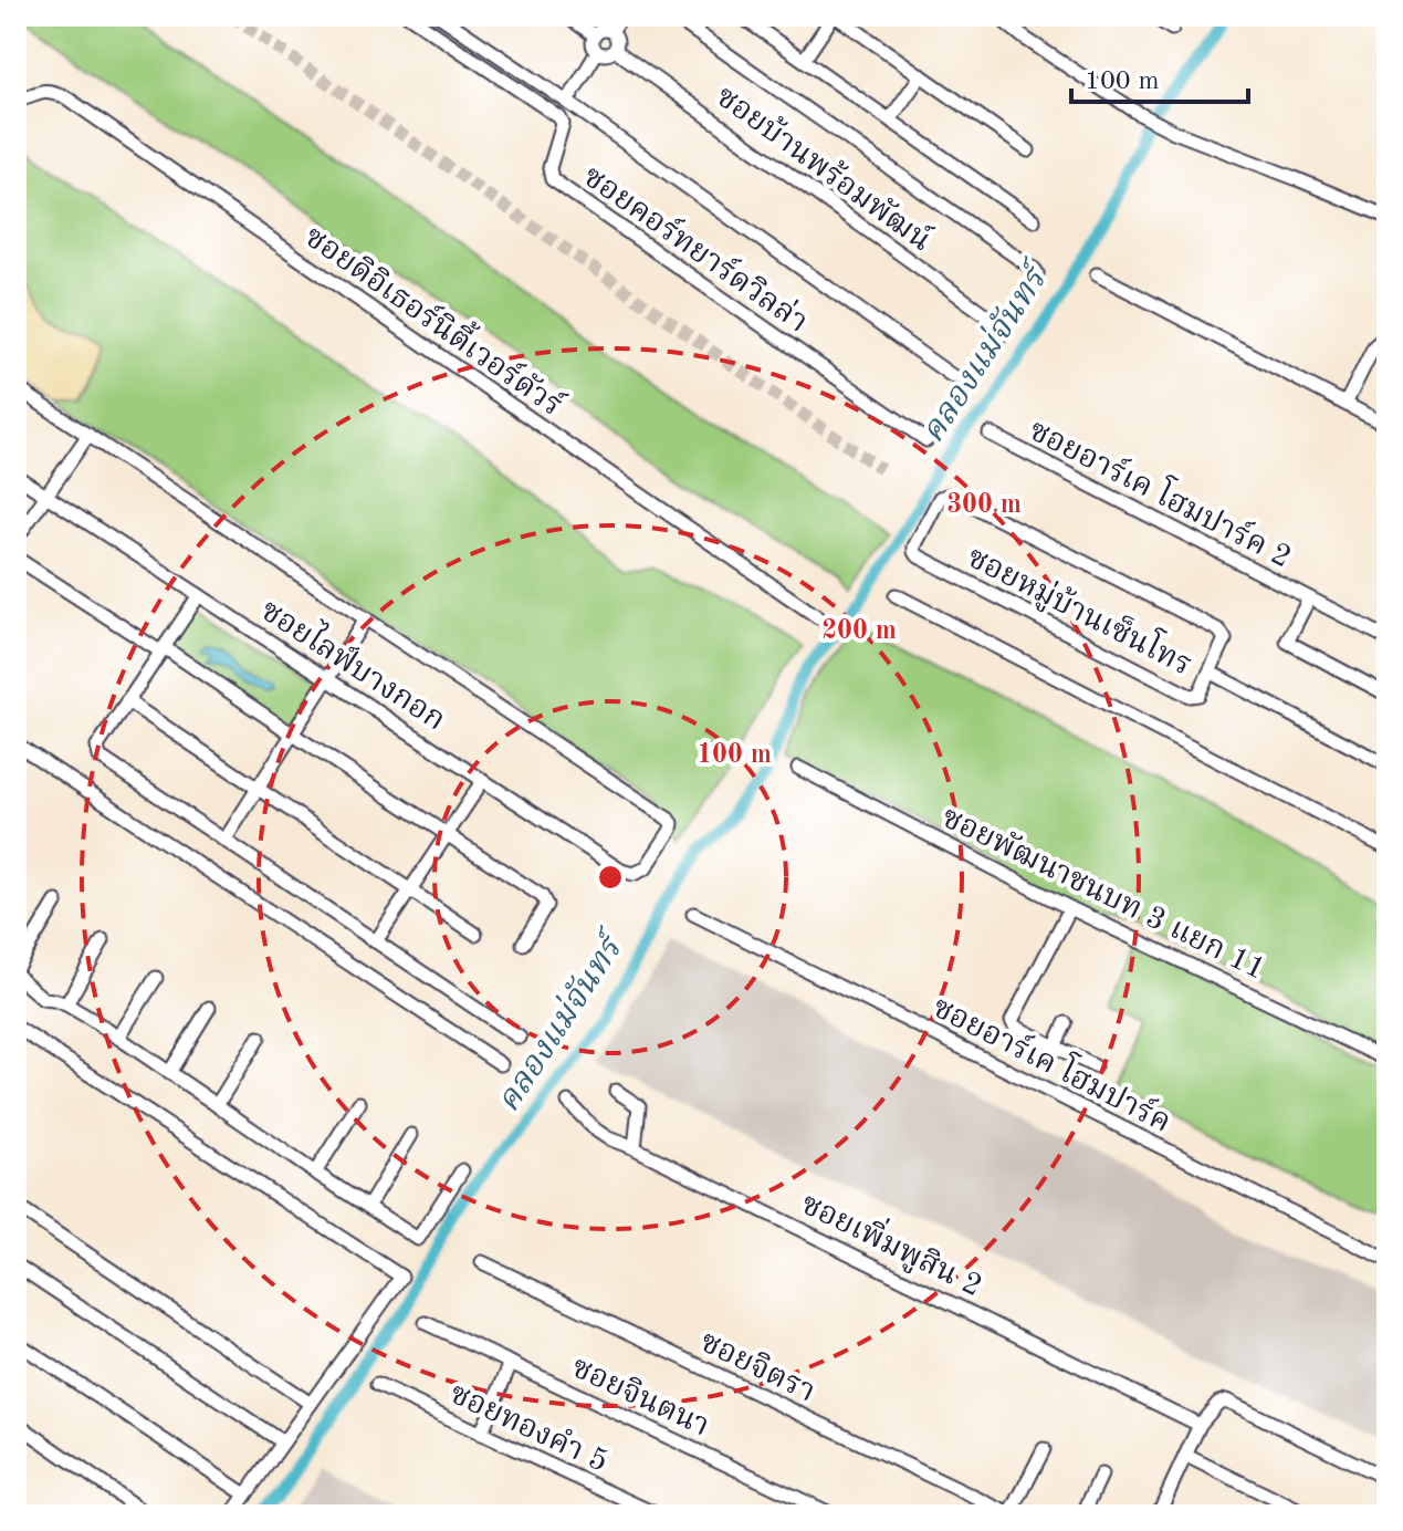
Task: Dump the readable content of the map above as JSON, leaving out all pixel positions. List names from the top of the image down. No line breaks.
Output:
{"streets":{"street":["ซอยบ้านพร้อมพัฒน์","ซอยคอร์ทยาร์ดวิลล่า","ซอยดิอิเธอร์นิตี้เวอร์ดัวร์","ซอยอาร์เค โฮมปาร์ค 2","ซอยหมู่บ้านเซ็นโทร","ซอยไลฟ์บางกอก","ซอยพัฒนาชนบท 3 แยก 11","ซอยอาร์เค โฮมปาร์ค","ซอยเพิ่มพูสิน 2","ซอยจิตรา","ซอยจินตนา","ซอยทองคำ 5"]},"water":["คลองแม่จันทร์"],"scale_bar":"100 m","rings":["300 m","200 m","100 m"]}
